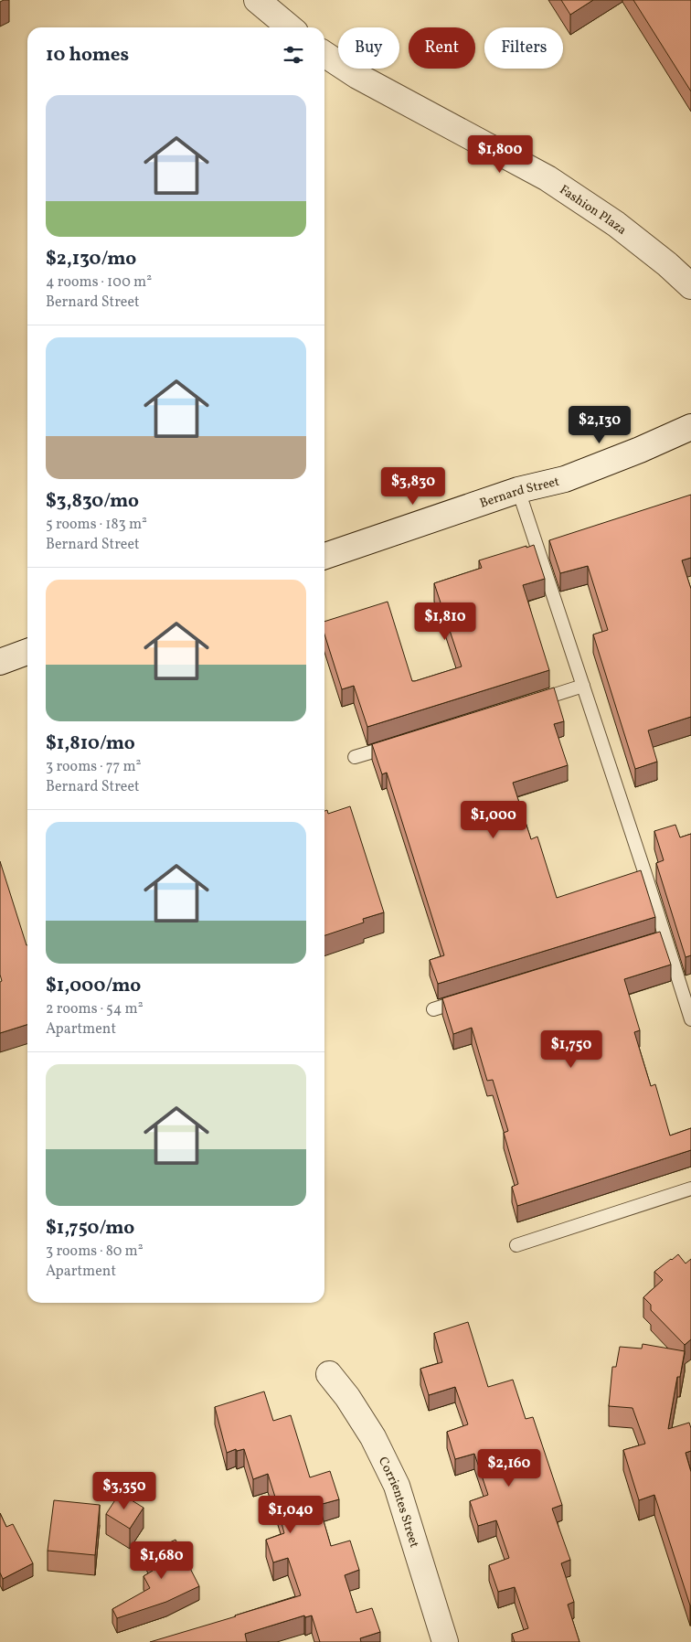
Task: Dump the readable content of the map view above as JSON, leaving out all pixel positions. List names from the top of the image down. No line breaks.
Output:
{"streets":{"street":["Fashion Plaza","Bernard Street","Corrientes Street"]},"page":{"chip":["Buy","Rent","Filters"],"heading":"10 homes","list":[{"name":"$2,130/mo","note":"4 rooms · 100 m² · Bernard Street"},{"name":"$3,830/mo","note":"5 rooms · 183 m² · Bernard Street"},{"name":"$1,810/mo","note":"3 rooms · 77 m² · Bernard Street"},{"name":"$1,000/mo","note":"2 rooms · 54 m² · Apartment"},{"name":"$1,750/mo","note":"3 rooms · 80 m² · Apartment"}],"price":["$1,800","$2,130","$3,830","$1,810","$1,000","$1,750","$2,160","$3,350","$1,040","$1,680"]}}
